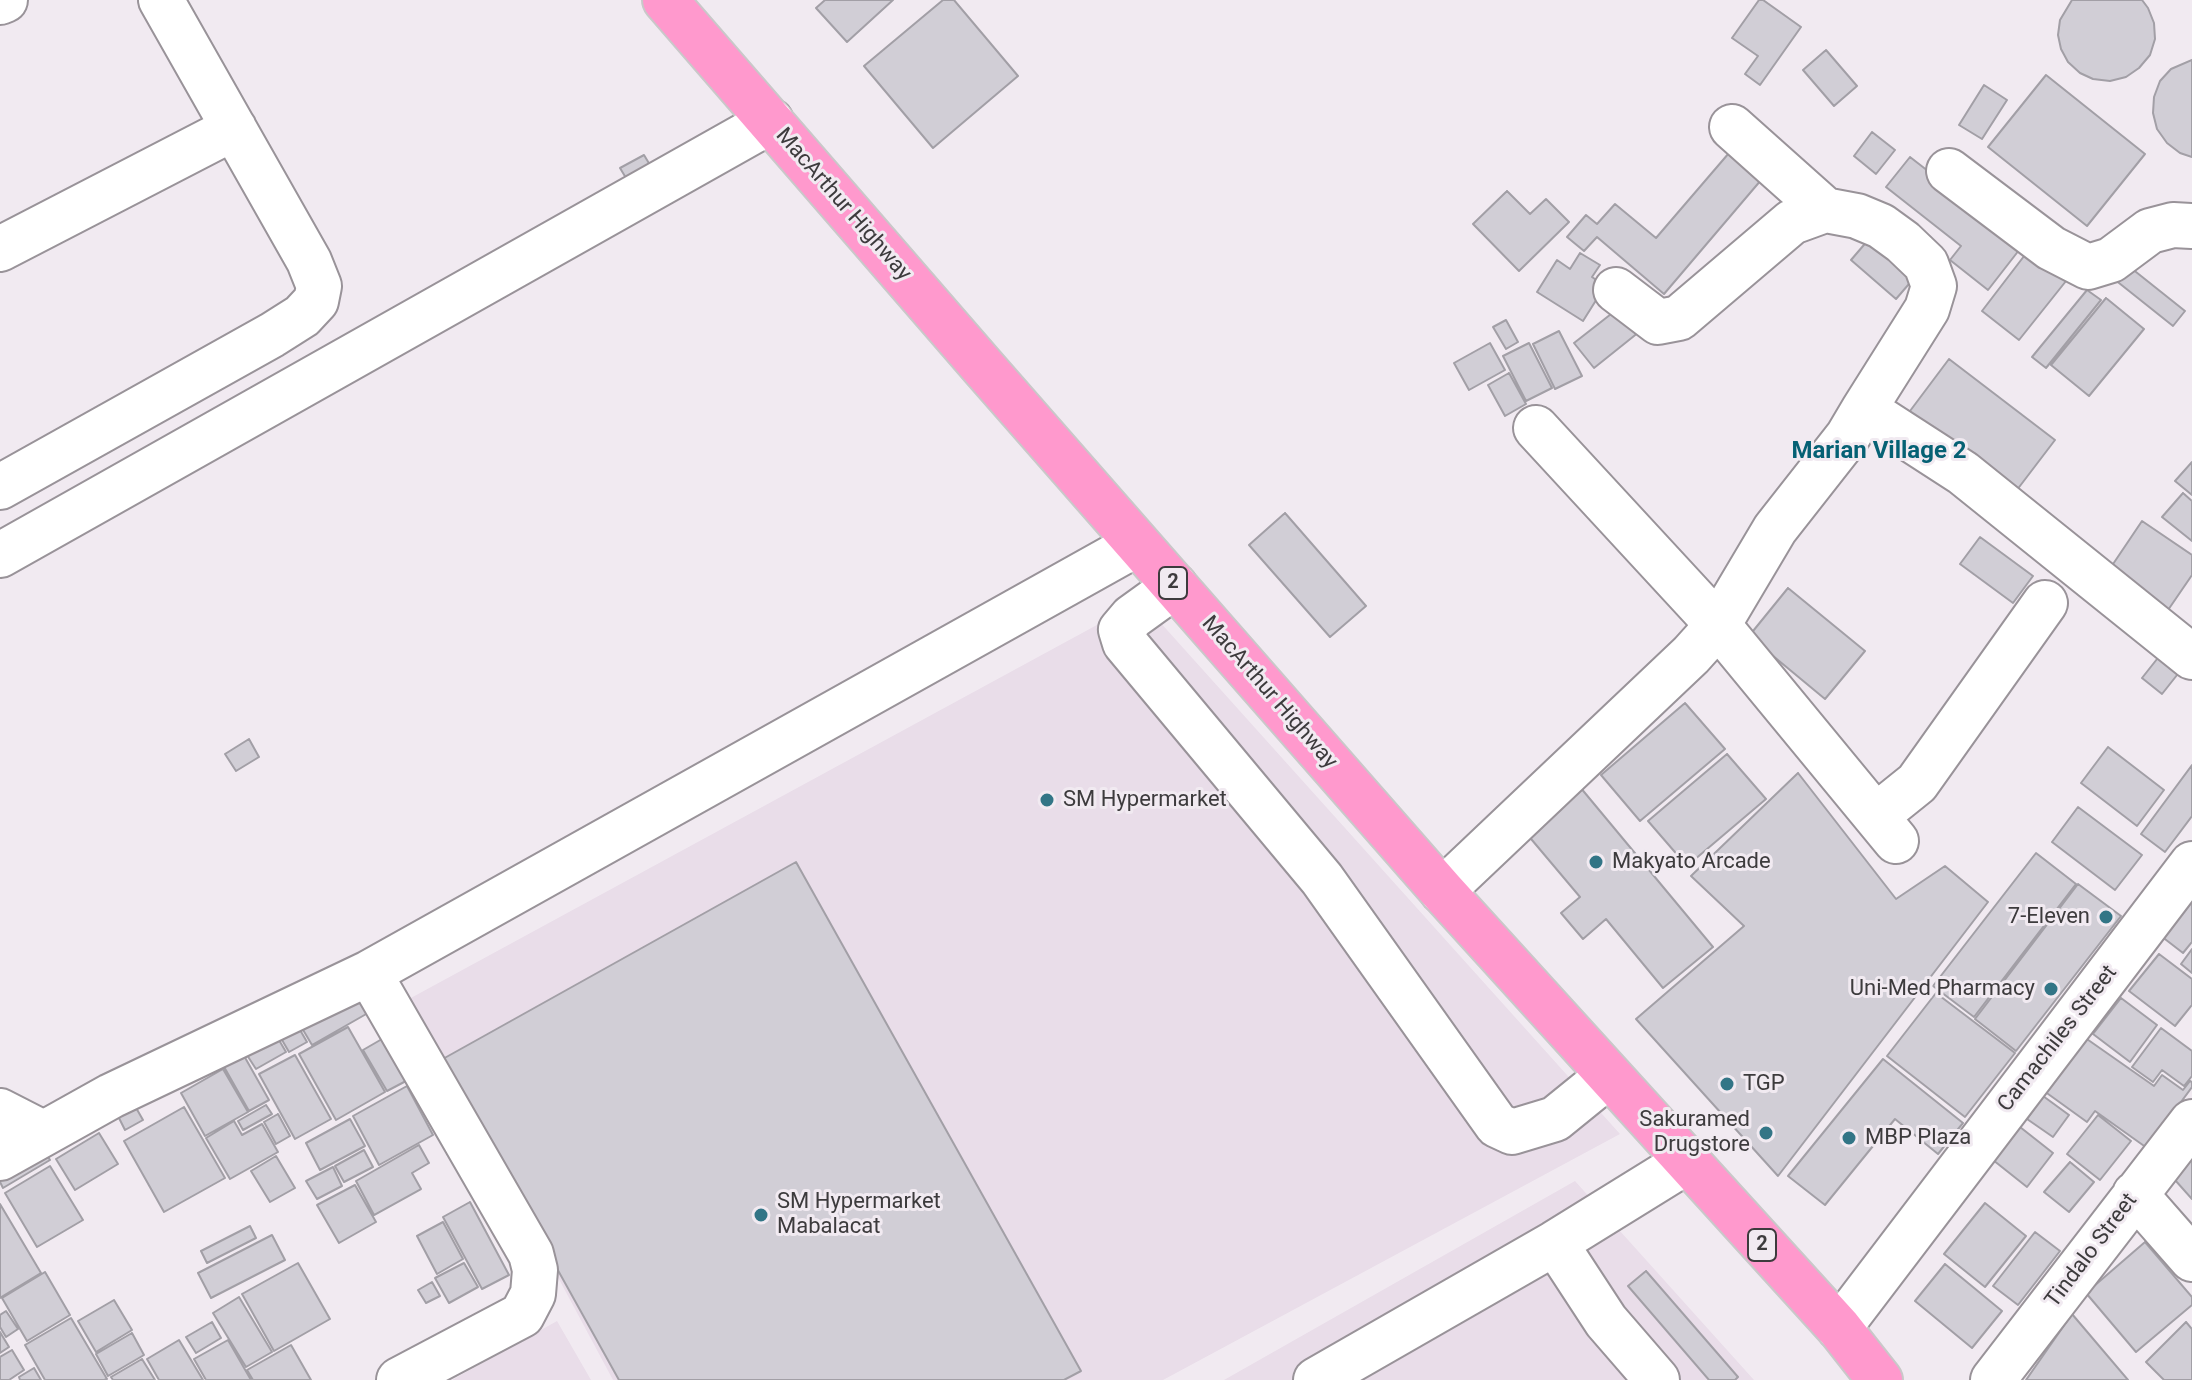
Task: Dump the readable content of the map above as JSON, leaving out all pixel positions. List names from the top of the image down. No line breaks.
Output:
{"streets":{"highway":["MacArthur Highway","2"],"street":["Camachiles Street","Tindalo Street"]},"crossings":[["MacArthur Highway","Camachiles Street"]],"districts":["Marian Village 2"],"places":["SM Hypermarket","Makyato Arcade","7-Eleven","Uni-Med Pharmacy","TGP","Sakuramed Drugstore","MBP Plaza","SM Hypermarket Mabalacat"]}
